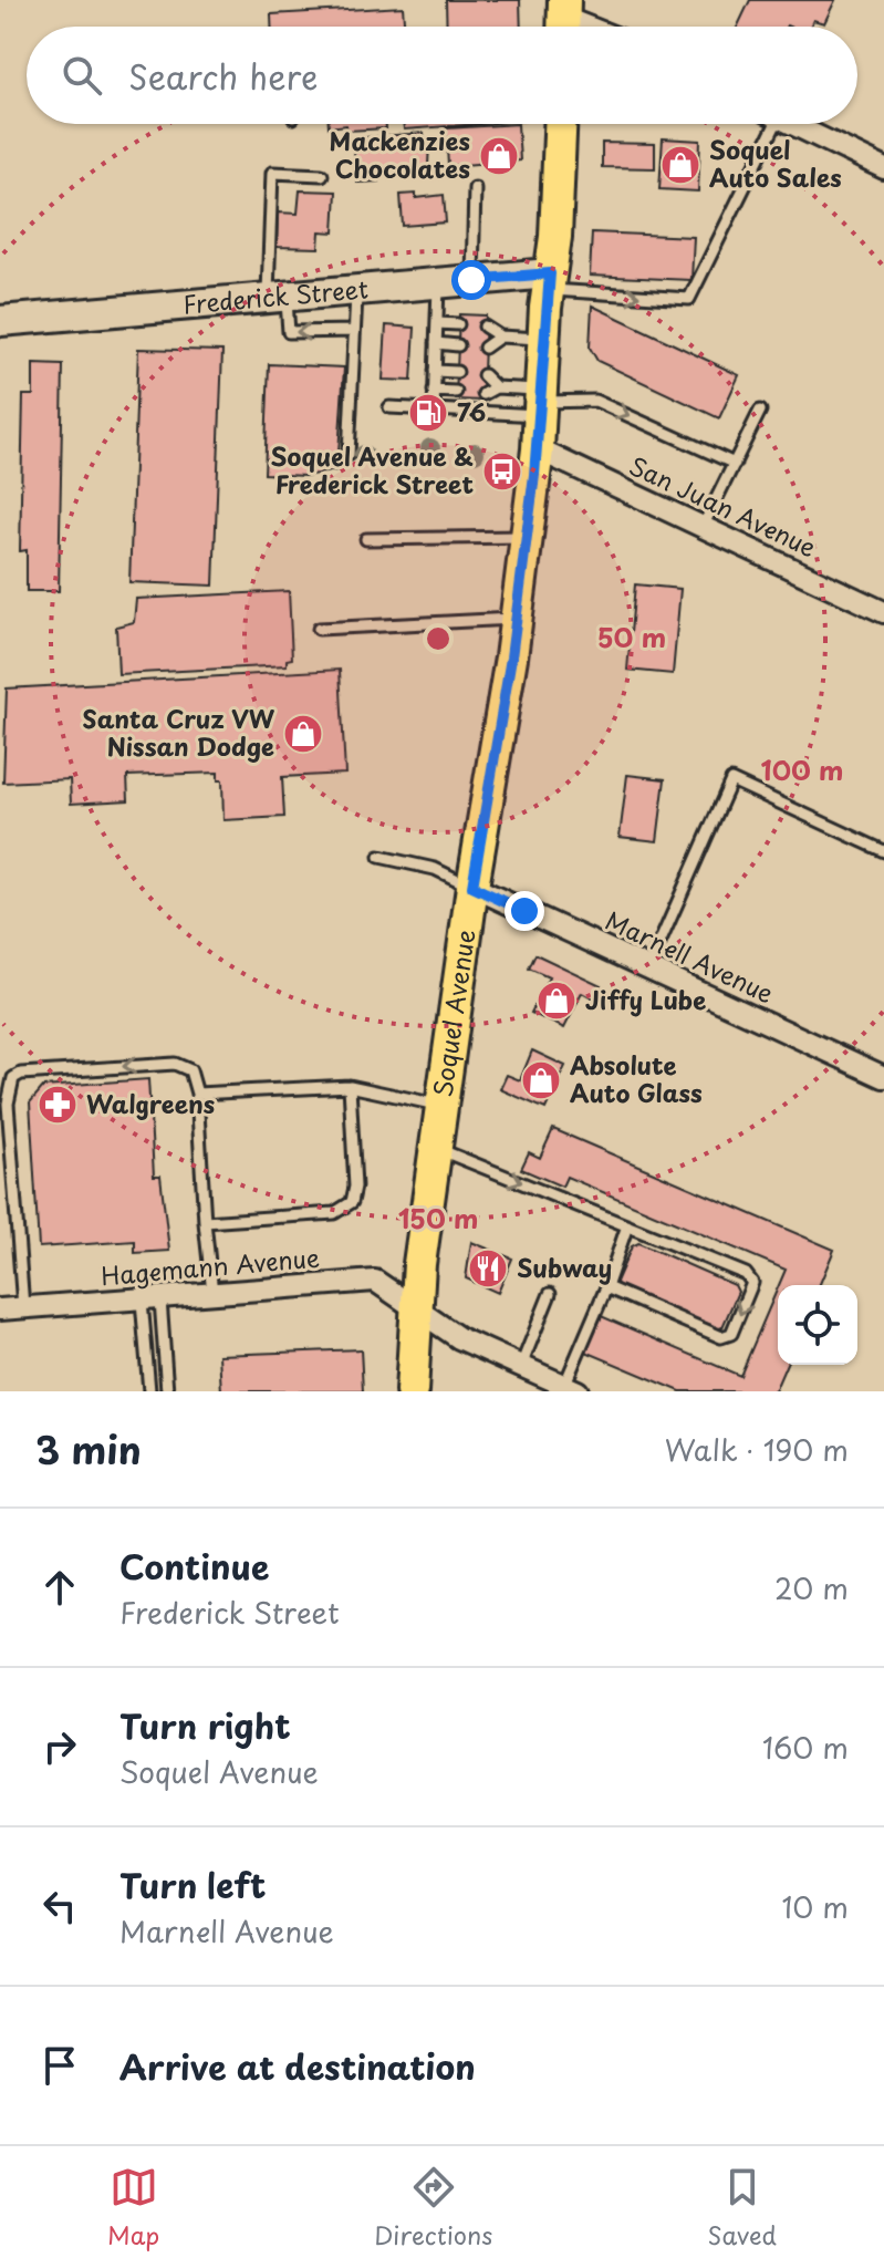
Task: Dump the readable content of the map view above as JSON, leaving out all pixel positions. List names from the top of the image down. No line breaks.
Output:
{"streets":{"main road":["Frederick Street","Soquel Avenue"],"street":["San Juan Avenue","Marnell Avenue","Hagemann Avenue"]},"crossings":[["Frederick Street","Soquel Avenue"],["San Juan Avenue","Soquel Avenue"],["Marnell Avenue","Soquel Avenue"],["Soquel Avenue","Hagemann Avenue"]],"places":{"shop":["Mackenzies Chocolates","Soquel Auto Sales","Santa Cruz VW Nissan Dodge","Jiffy Lube","Absolute Auto Glass"],"fuel station":["76"],"bus stop":["Soquel Avenue & Frederick Street"],"pharmacy":["Walgreens"],"restaurant":["Subway"]},"page":{"search":"Search here","heading":["3 min","Walk · 190 m"],"list":[["Continue","Frederick Street","20 m"],["Turn right","Soquel Avenue","160 m"],["Turn left","Marnell Avenue","10 m"],"Arrive at destination"],"nav":["Map","Directions","Saved"]},"rings":["50 m","100 m","150 m"]}
